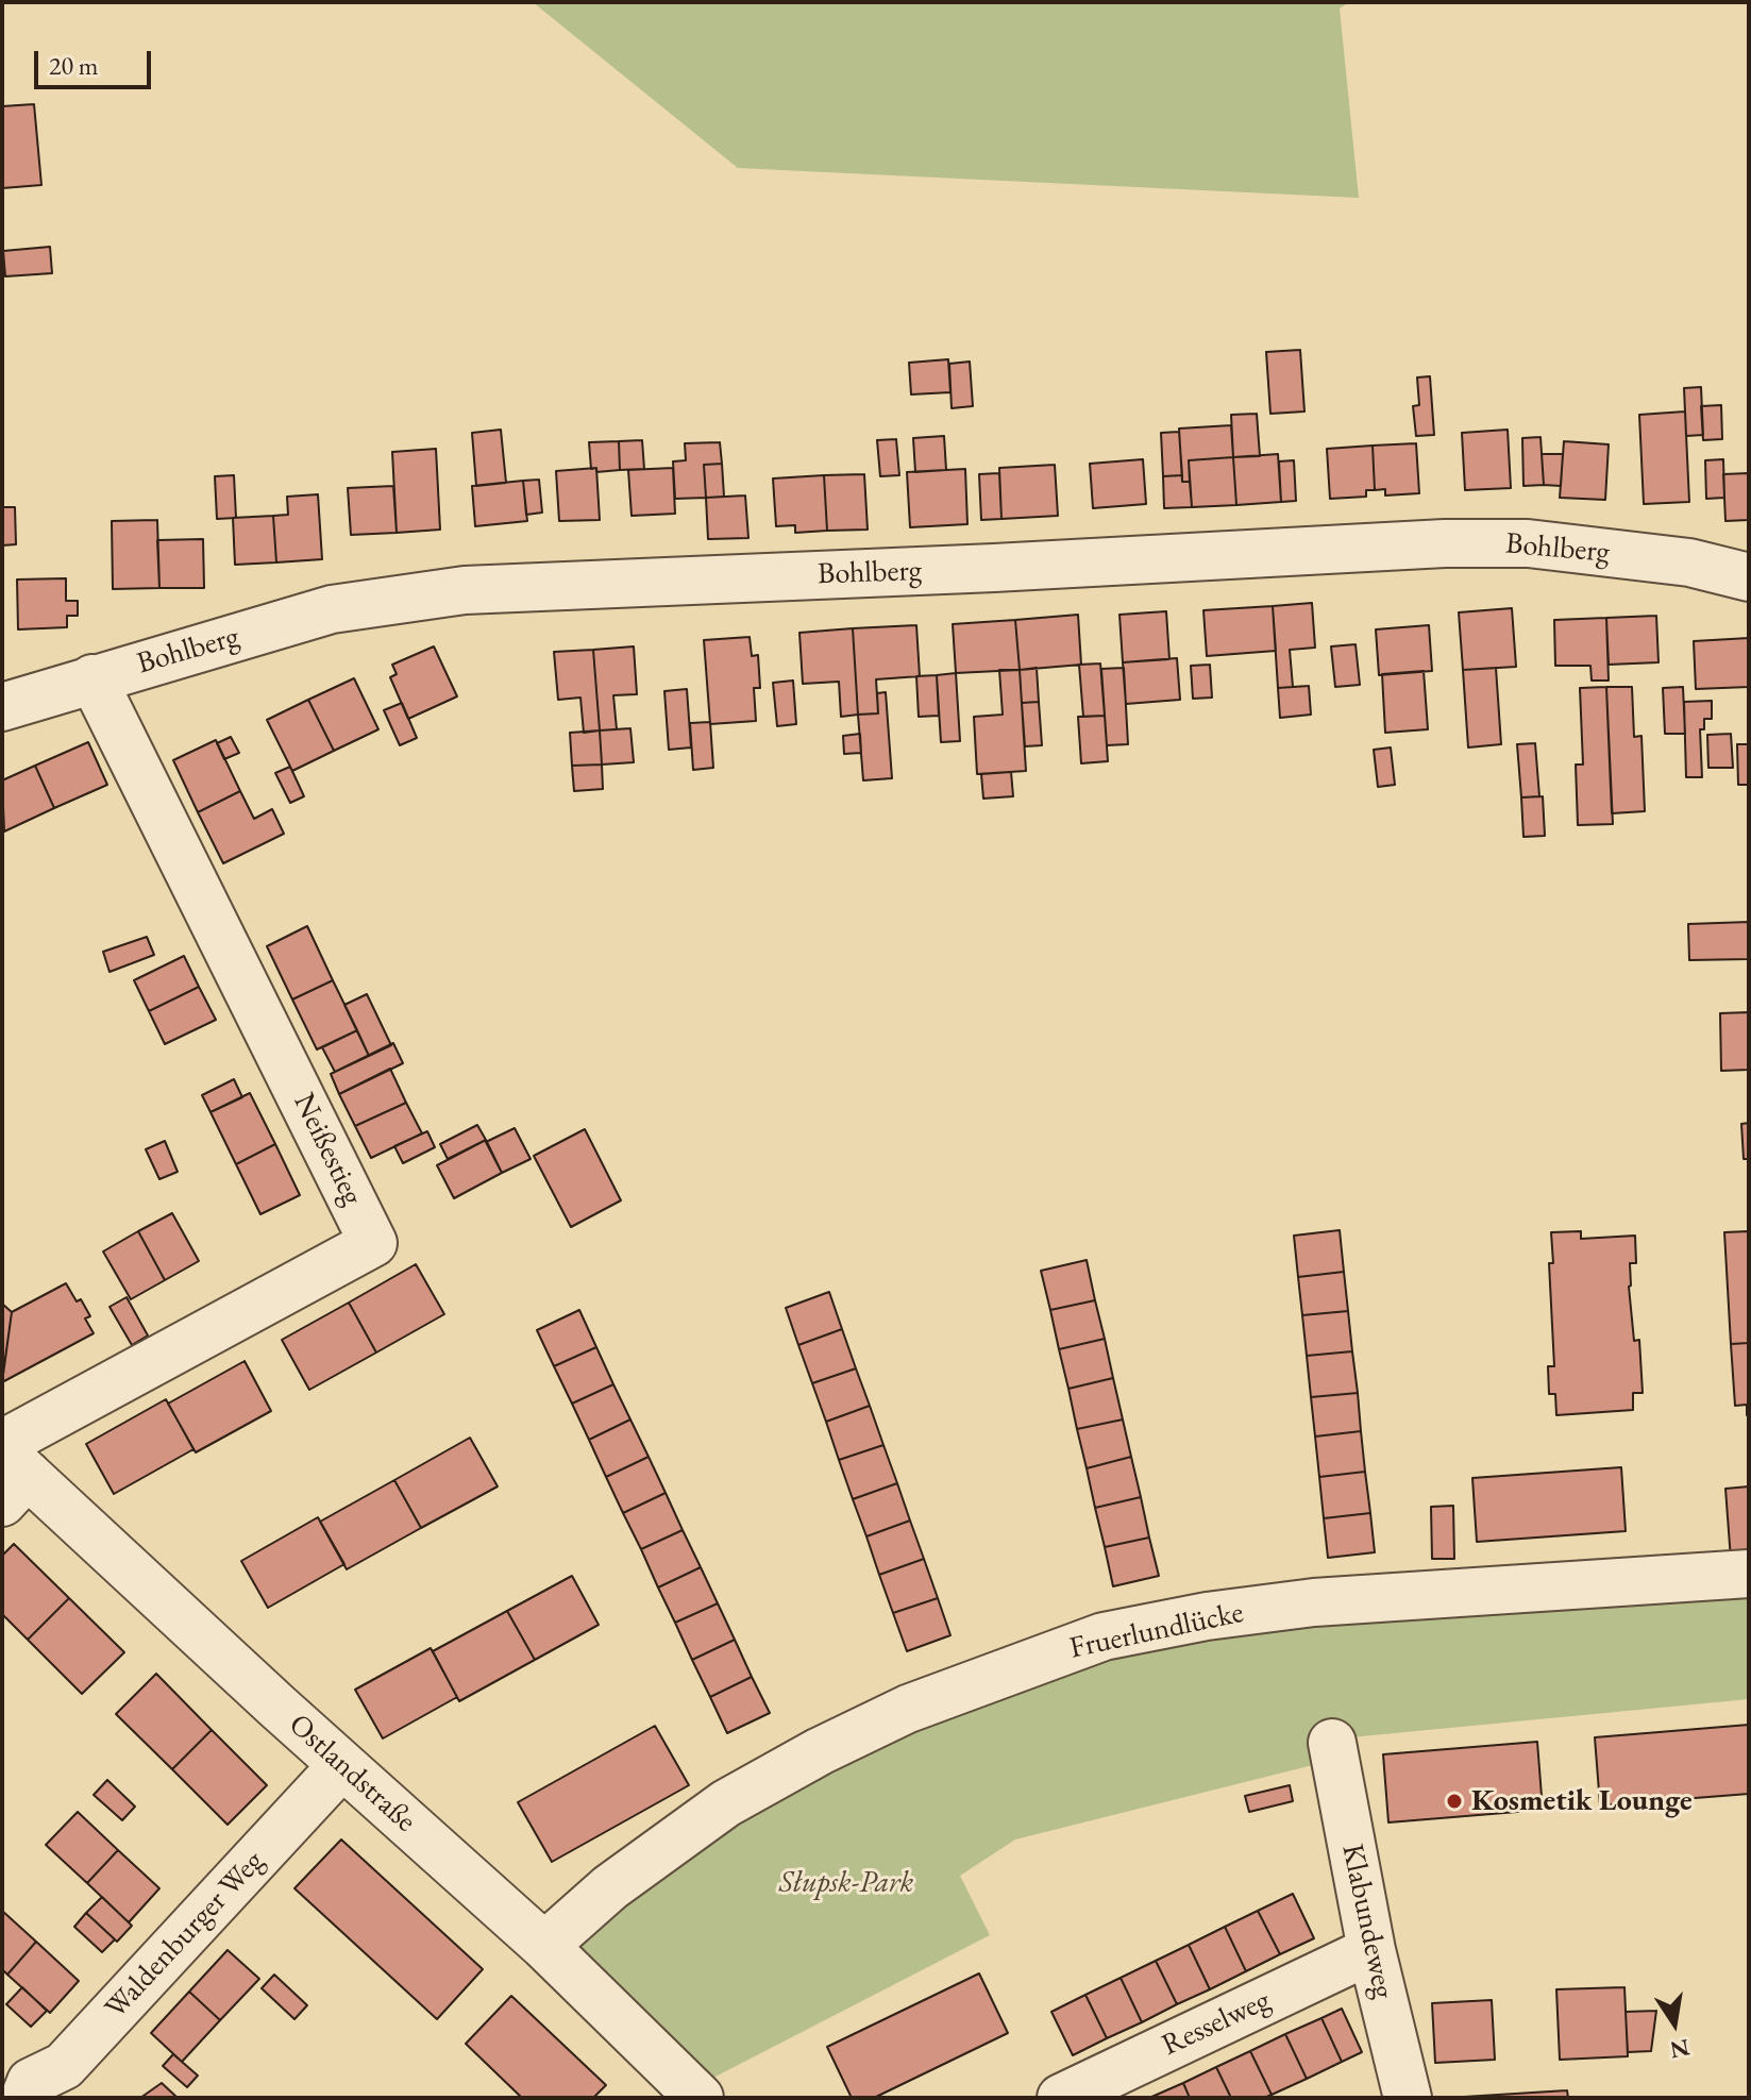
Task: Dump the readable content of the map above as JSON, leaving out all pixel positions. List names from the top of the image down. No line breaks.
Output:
{"streets":{"street":["Bohlberg","Neißestieg","Fruerlundlücke","Ostlandstraße","Klabundeweg","Waldenburger Weg","Resselweg"]},"crossings":[["Bohlberg","Neißestieg"],["Neißestieg","Ostlandstraße"],["Fruerlundlücke","Ostlandstraße"],["Ostlandstraße","Waldenburger Weg"],["Klabundeweg","Resselweg"]],"parks":["Słupsk-Park"],"places":["Kosmetik Lounge"],"scale_bar":"20 m","north":"bottom"}
